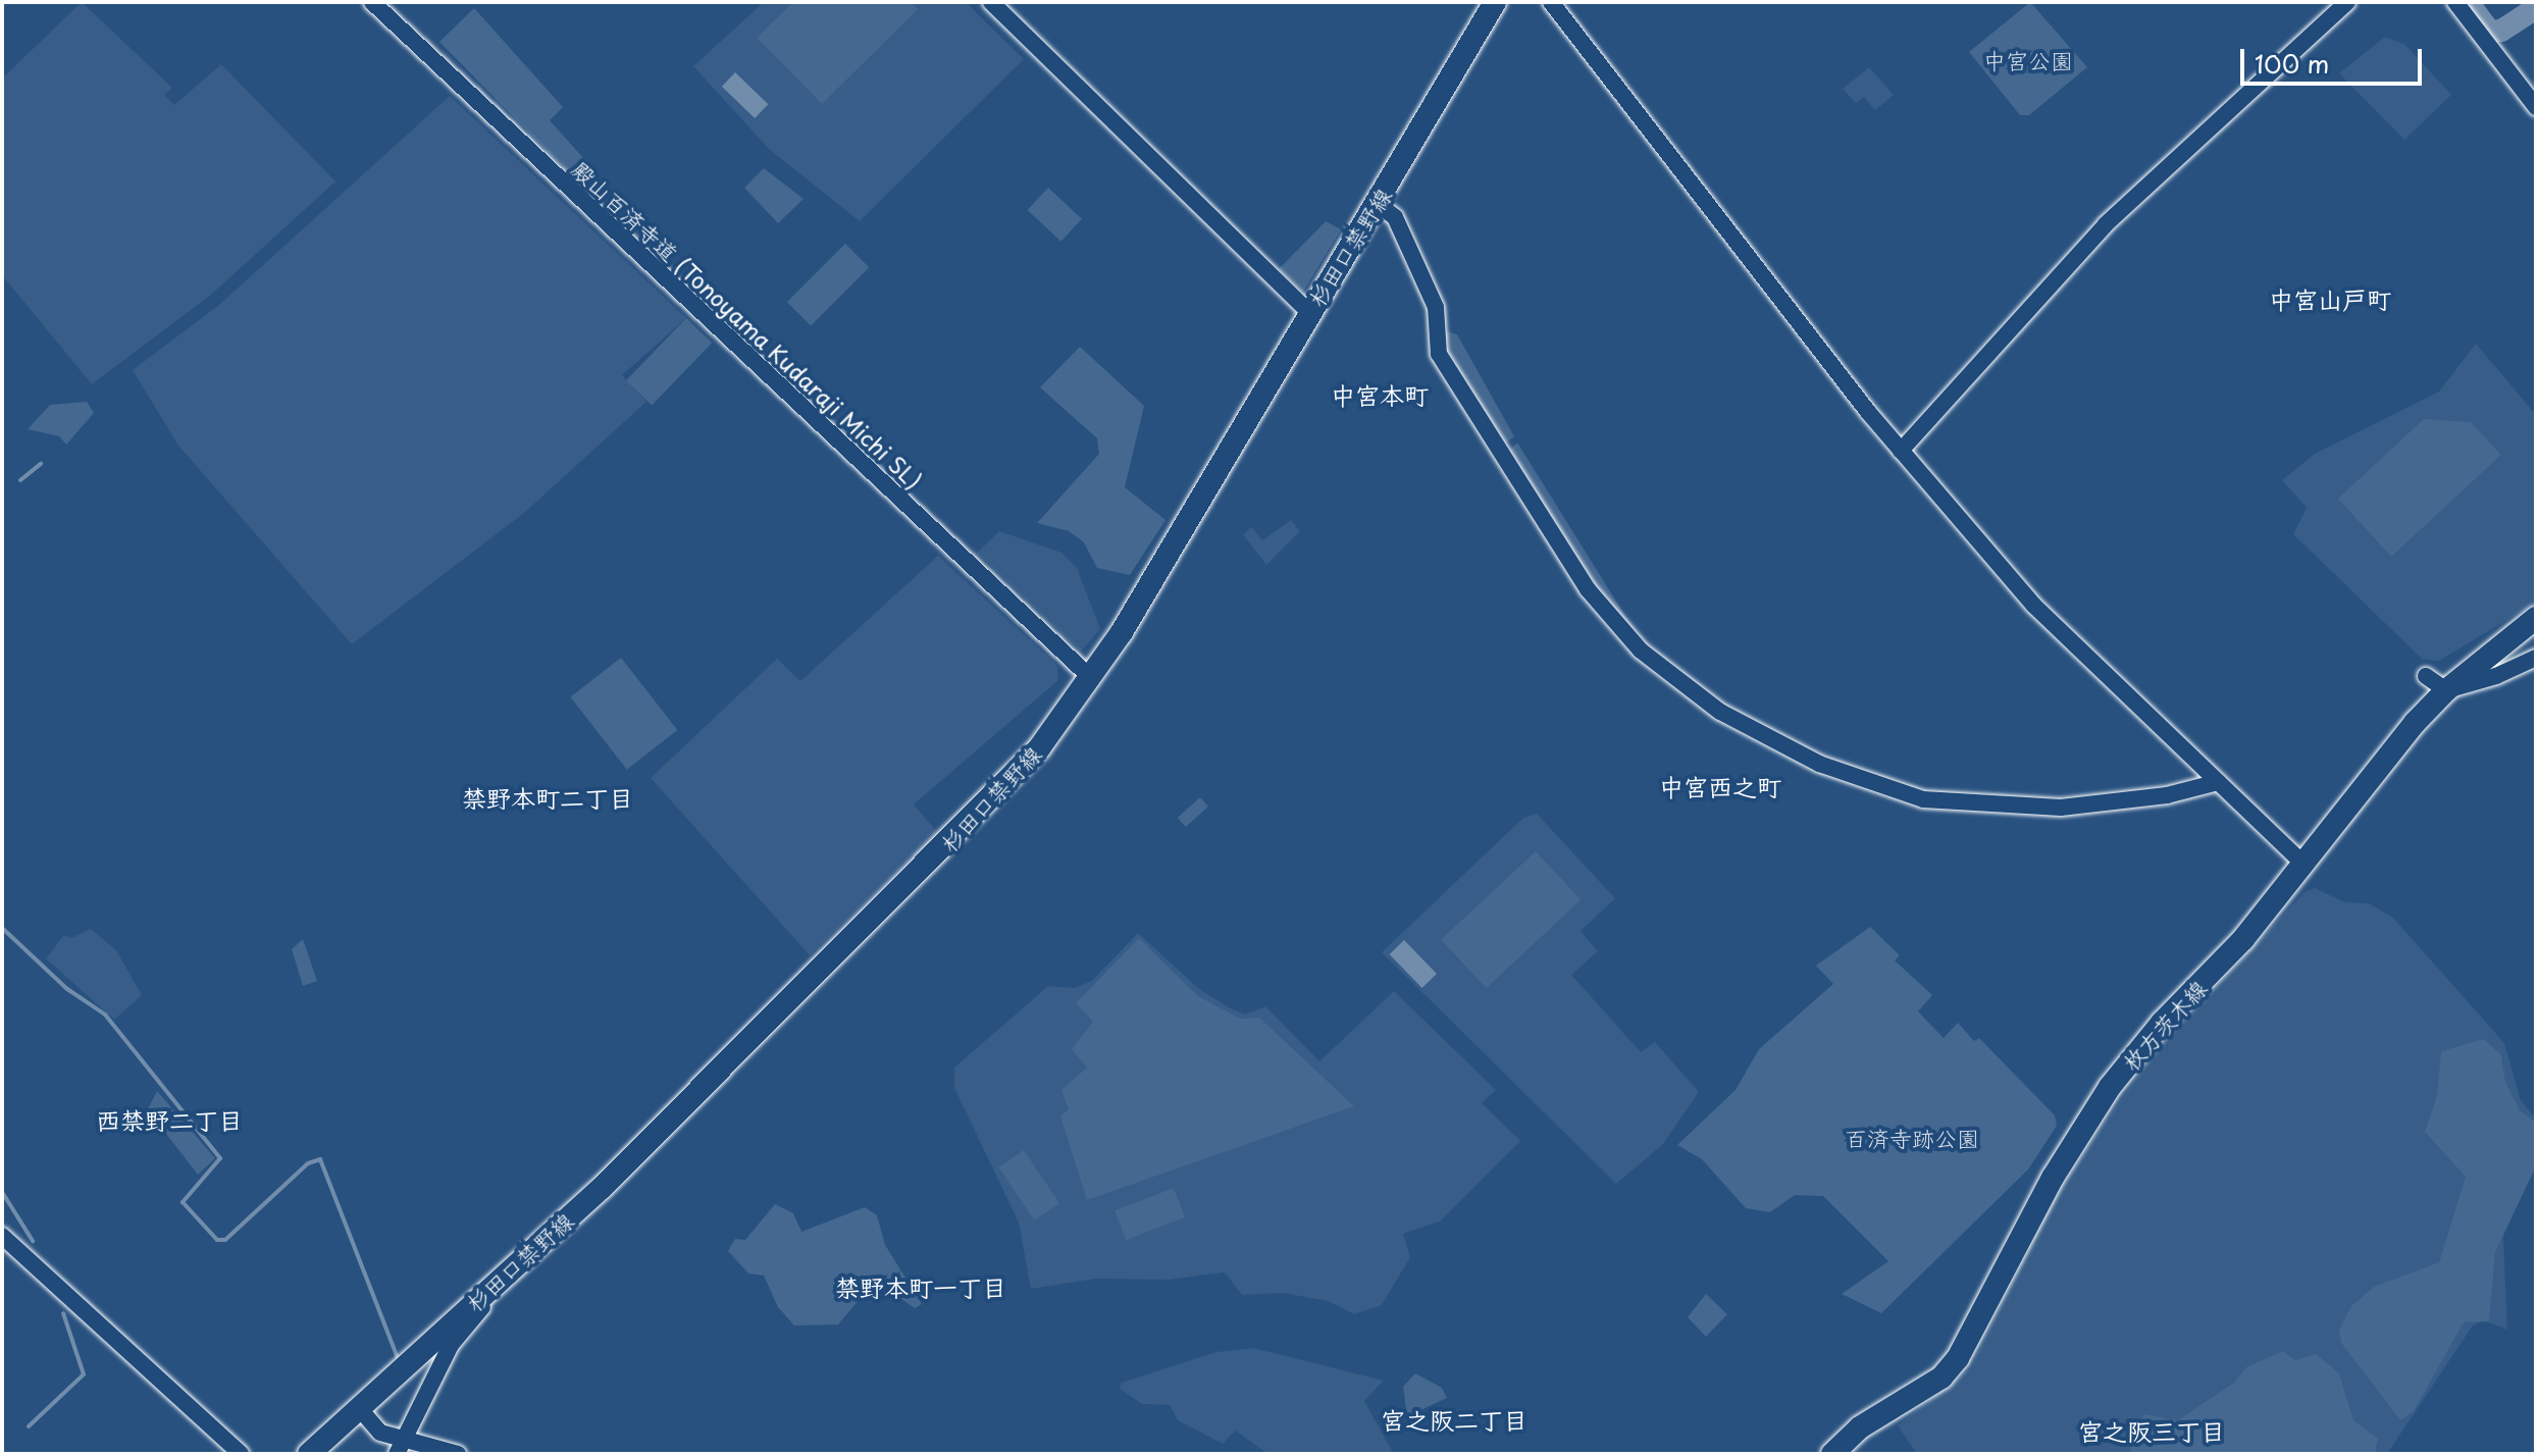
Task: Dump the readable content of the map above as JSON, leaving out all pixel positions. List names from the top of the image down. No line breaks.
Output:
{"streets":{"main road":["杉田口禁野線","枚方茨木線"],"street":["殿山百済寺道 (Tonoyama Kudaraji Michi SL)"]},"crossings":[["杉田口禁野線","殿山百済寺道 (Tonoyama Kudaraji Michi SL)"]],"districts":["中宮山戸町","中宮本町","中宮西之町","禁野本町二丁目","西禁野二丁目","禁野本町一丁目","宮之阪二丁目","宮之阪三丁目"],"parks":["中宮公園","百済寺跡公園"],"scale_bar":"100 m"}
